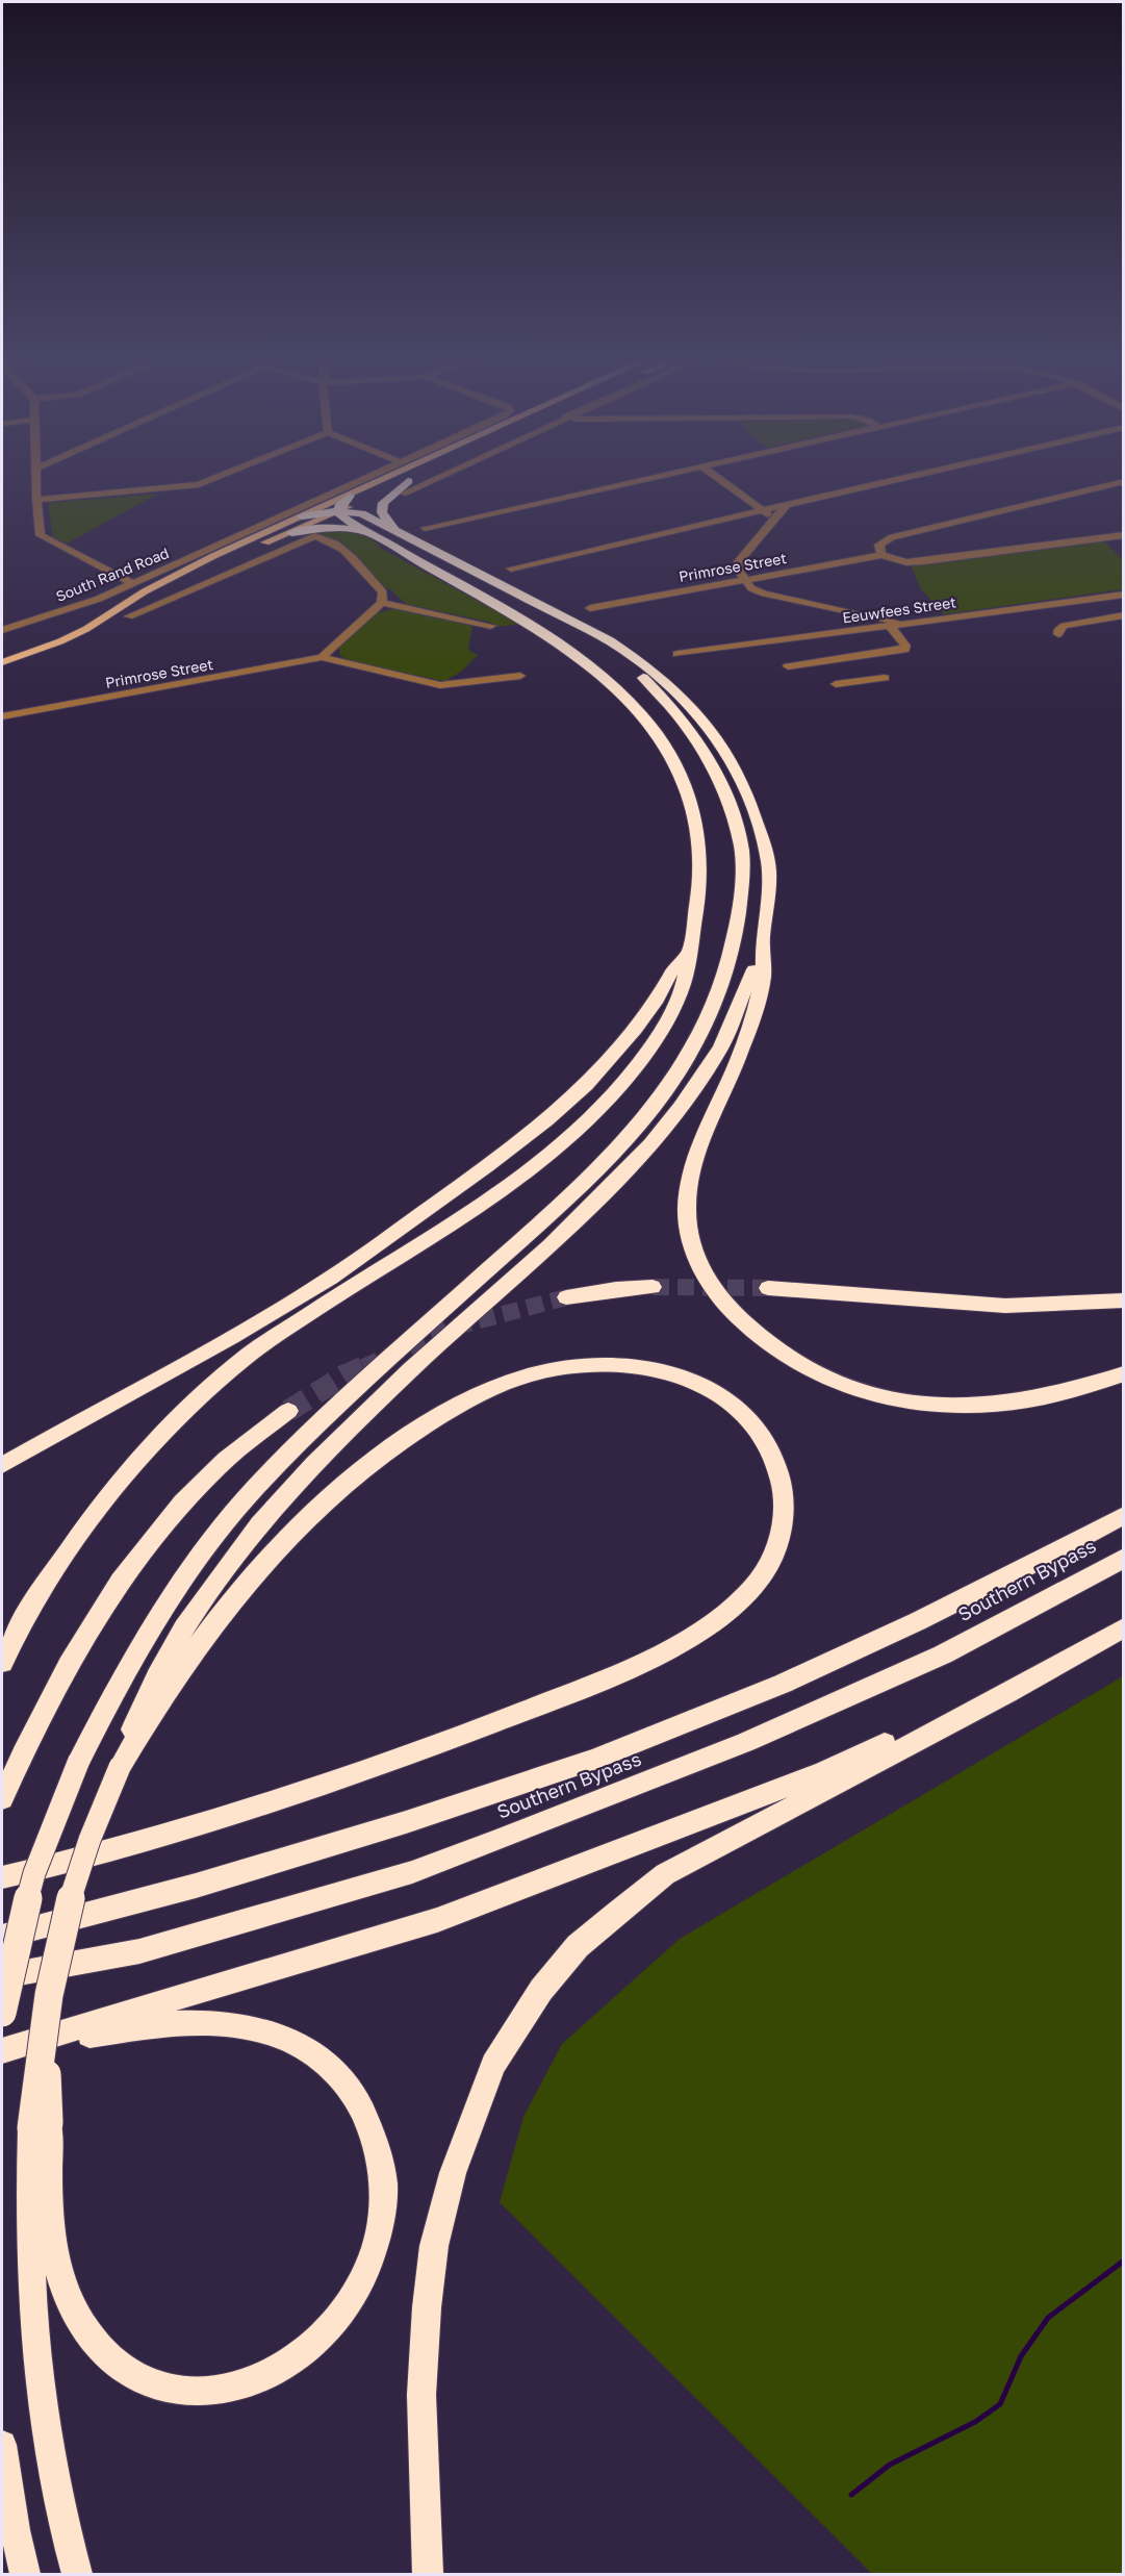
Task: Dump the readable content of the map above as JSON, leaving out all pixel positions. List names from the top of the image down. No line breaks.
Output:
{"streets":{"highway":["Southern Bypass"],"main road":["South Rand Road"],"street":["Primrose Street","Eeuwfees Street"]}}
